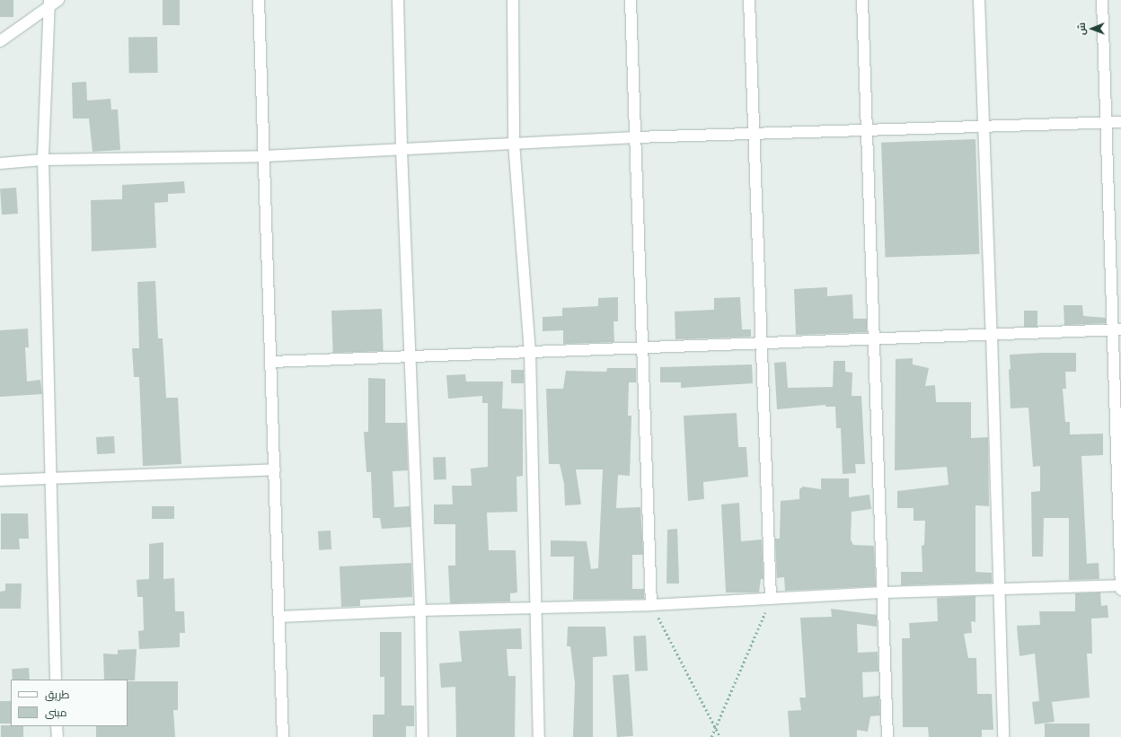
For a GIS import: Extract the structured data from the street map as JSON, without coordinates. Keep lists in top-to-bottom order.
{
  "legend": ["طريق", "مبنى"],
  "north": "left"
}
